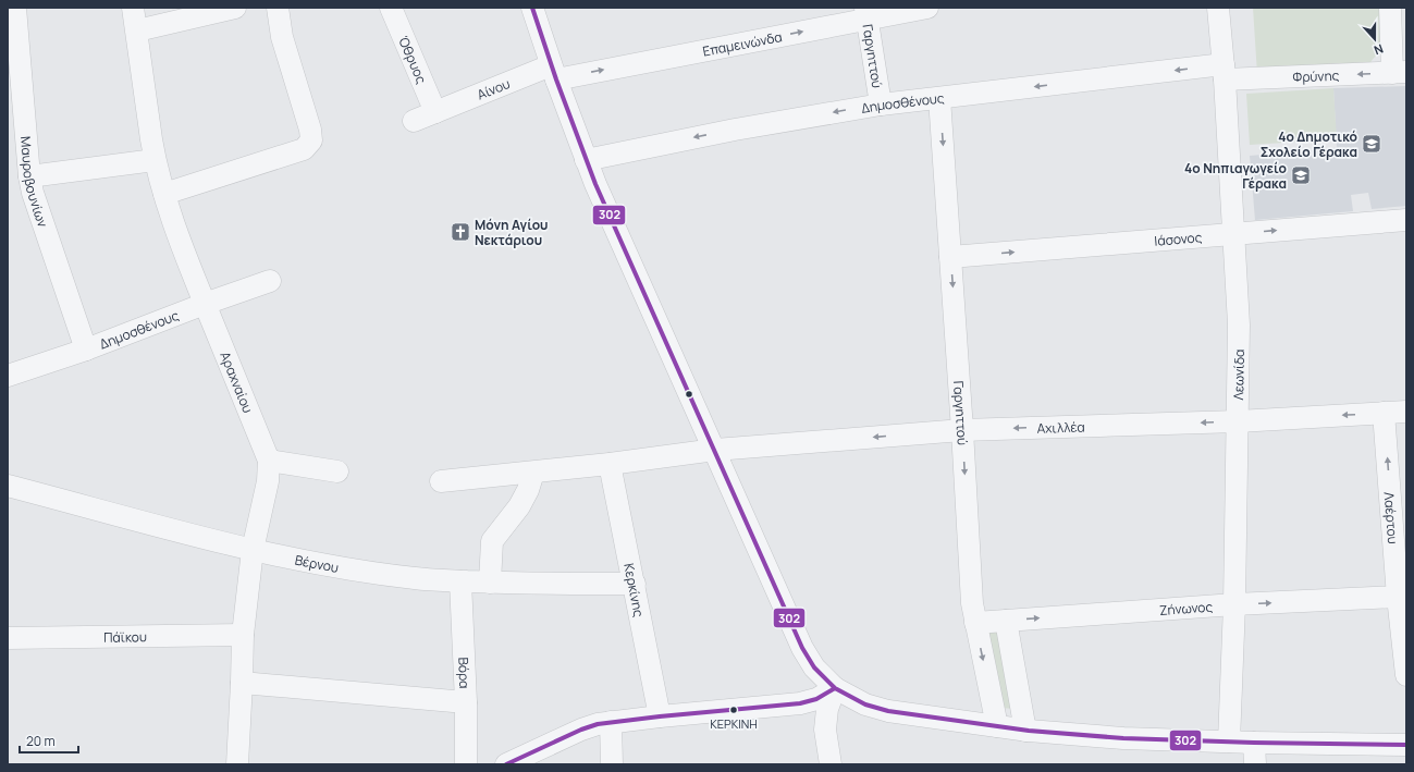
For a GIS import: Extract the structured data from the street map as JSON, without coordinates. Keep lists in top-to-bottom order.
{
  "streets": {
    "street": [
      "Επαμεινώνδα",
      "Γαργηττού",
      "Όθρυος",
      "Φρύνης",
      "Αίνου",
      "Δημοσθένους",
      "Μαυροβουνίων",
      "Ιάσονος",
      "Λεωνίδα",
      "Αραχναίου",
      "Αχιλλέα",
      "Λαέρτου",
      "Βέρνου",
      "Κερκίνης",
      "Ζήνωνος",
      "Πάϊκου",
      "Βόρα"
    ]
  },
  "crossings": [
    ["Επαμεινώνδα", "Γαργηττού"],
    ["Επαμεινώνδα", "Αίνου"],
    ["Γαργηττού", "Δημοσθένους"],
    ["Γαργηττού", "Ιάσονος"],
    ["Γαργηττού", "Αχιλλέα"],
    ["Γαργηττού", "Ζήνωνος"],
    ["Όθρυος", "Αίνου"],
    ["Φρύνης", "Δημοσθένους"],
    ["Φρύνης", "Λεωνίδα"],
    ["Δημοσθένους", "Μαυροβουνίων"],
    ["Δημοσθένους", "Λεωνίδα"],
    ["Δημοσθένους", "Αραχναίου"],
    ["Ιάσονος", "Λεωνίδα"],
    ["Λεωνίδα", "Αχιλλέα"],
    ["Λεωνίδα", "Ζήνωνος"],
    ["Αραχναίου", "Βέρνου"],
    ["Αραχναίου", "Πάϊκου"],
    ["Αχιλλέα", "Λαέρτου"],
    ["Αχιλλέα", "Κερκίνης"],
    ["Λαέρτου", "Ζήνωνος"],
    ["Βέρνου", "Κερκίνης"],
    ["Βέρνου", "Βόρα"]
  ],
  "one_way": [
    "Επαμεινώνδα",
    "Φρύνης",
    "Δημοσθένους",
    "Ιάσονος",
    "Αχιλλέα",
    "Λαέρτου"
  ],
  "places": {
    "school or university": ["4ο Δημοτικό Σχολείο Γέρακα", "4ο Νηπιαγωγείο Γέρακα"],
    "church": ["Μόνη Αγίου Νεκτάριου"],
    "other": ["ΚΕΡΚΙΝΗ"]
  },
  "lines": ["transit line 302"],
  "scale_bar": "20 m",
  "north": "bottom"
}
